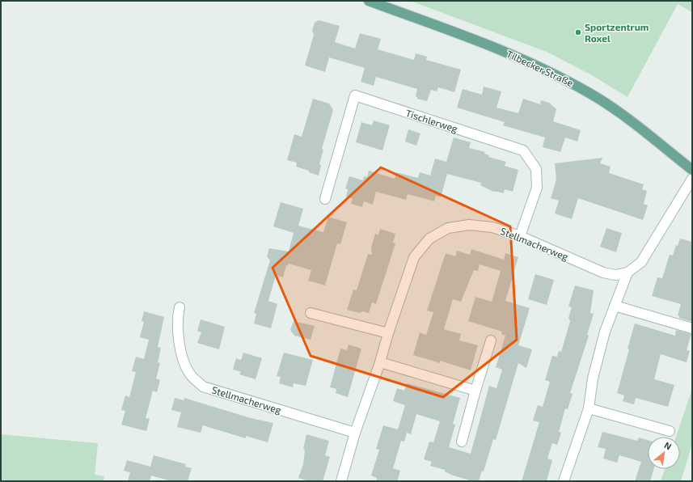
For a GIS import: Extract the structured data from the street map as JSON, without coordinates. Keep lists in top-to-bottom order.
{
  "streets": {
    "main road": ["Tilbecker Straße"],
    "street": ["Tischlerweg", "Stellmacherweg"]
  },
  "crossings": [
    ["Tischlerweg", "Stellmacherweg"]
  ],
  "places": ["Sportzentrum Roxel"],
  "north": "top right"
}
